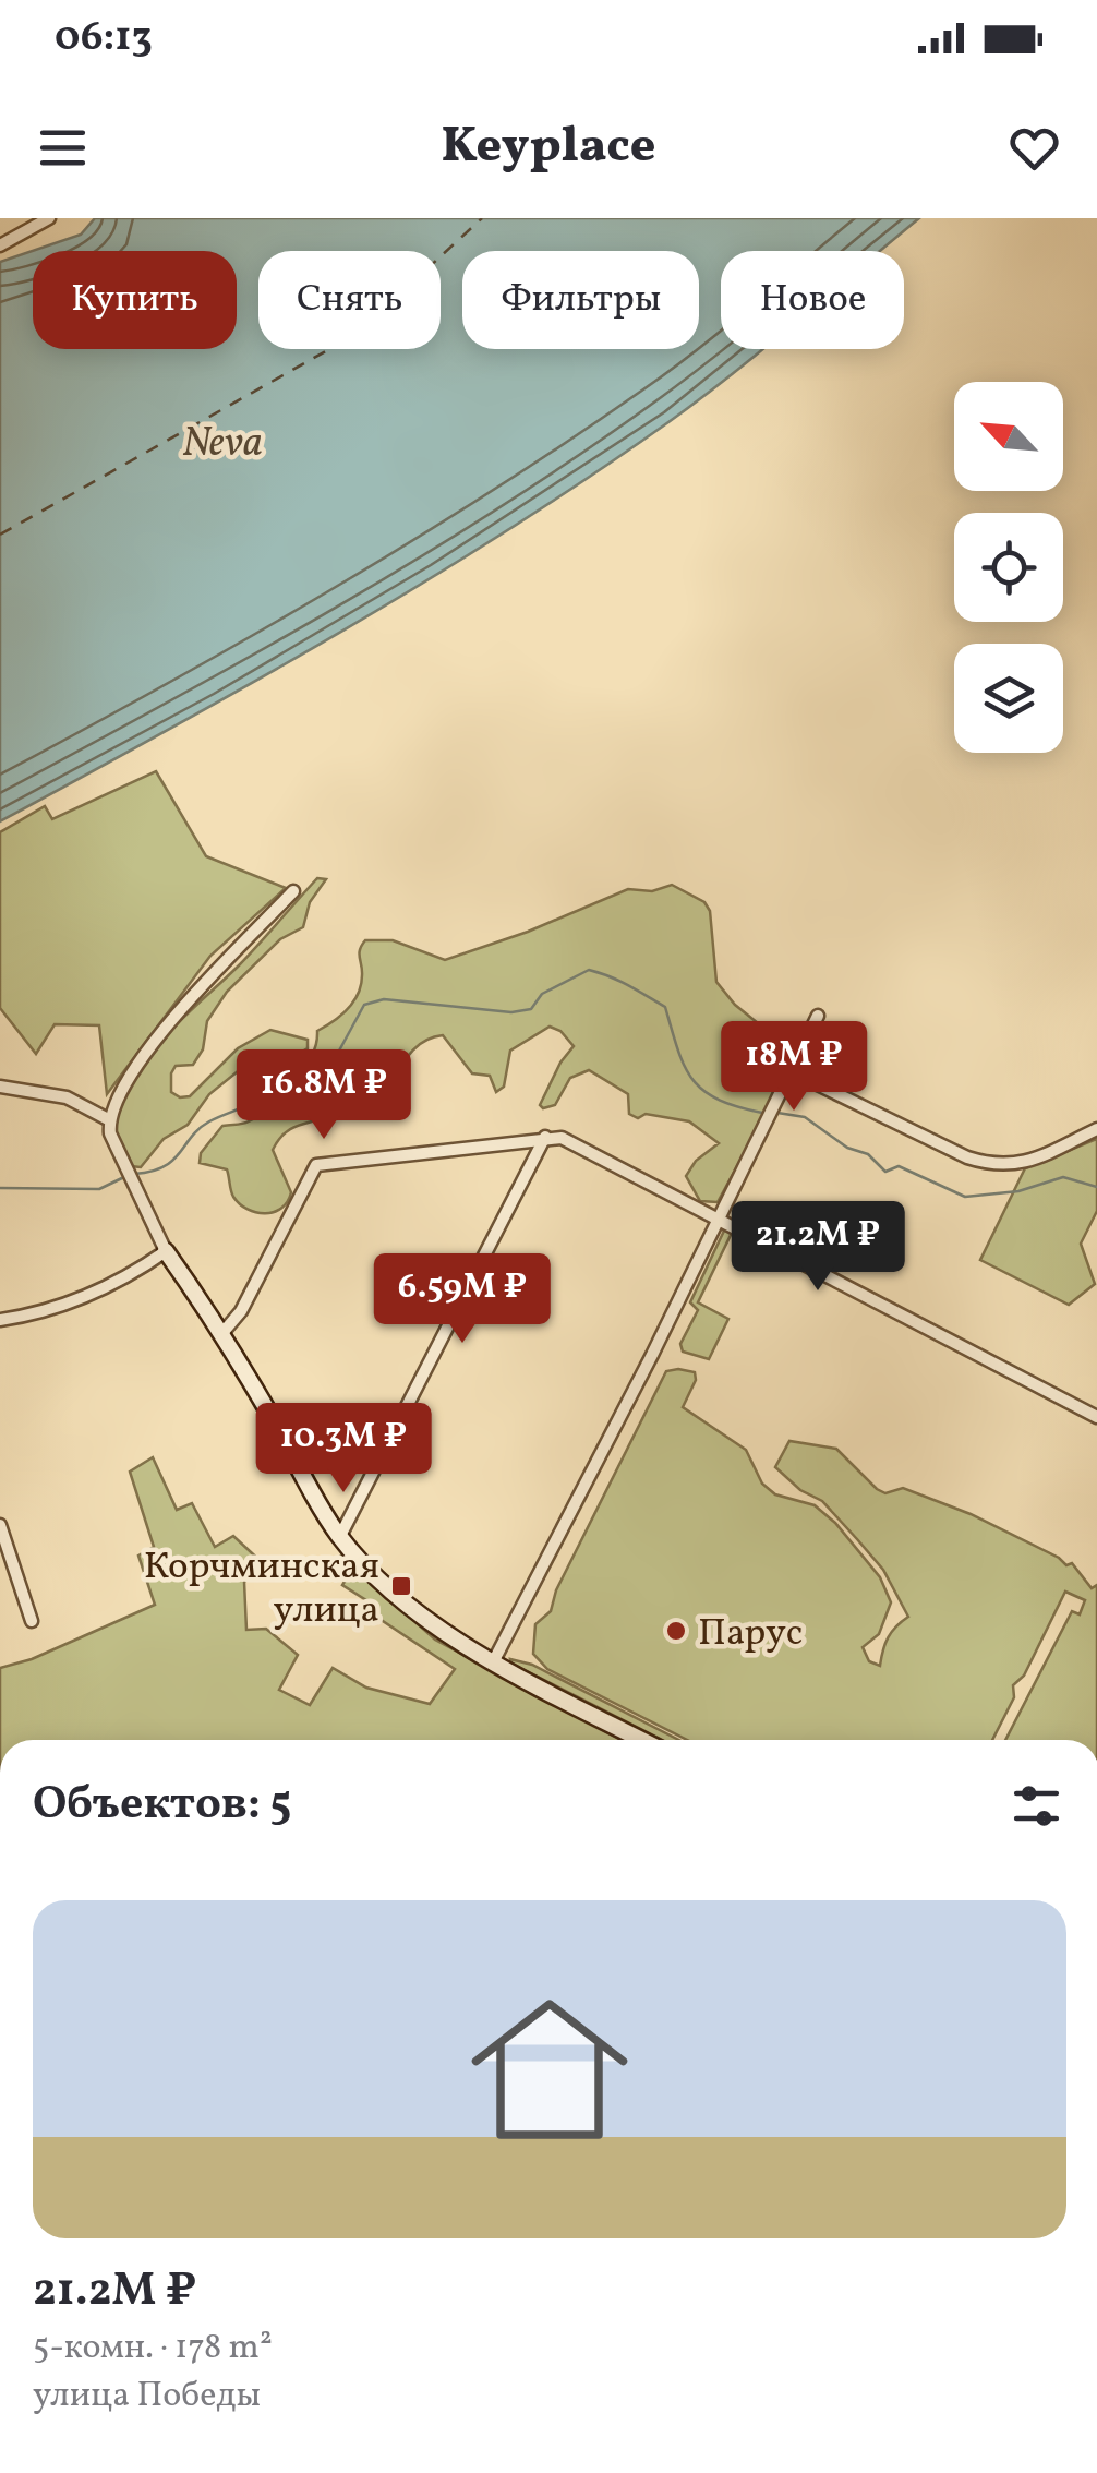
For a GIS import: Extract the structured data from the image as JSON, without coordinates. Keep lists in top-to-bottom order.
{
  "water": ["Neva"],
  "places": {
    "transit": ["Корчминская улица"],
    "other": ["Парус"]
  },
  "north": "top left",
  "page": {
    "status": "06:13",
    "header": "Keyplace",
    "chip": [
      "Купить",
      "Снять",
      "Фильтры",
      "Новое"
    ],
    "price": [
      "18M ₽",
      "16.8M ₽",
      "21.2M ₽",
      "6.59M ₽",
      "10.3M ₽"
    ],
    "heading": "Объектов: 5",
    "list": [
      {
        "name": "21.2M ₽",
        "note": "5-комн. · 178 m² · улица Победы"
      }
    ]
  }
}
